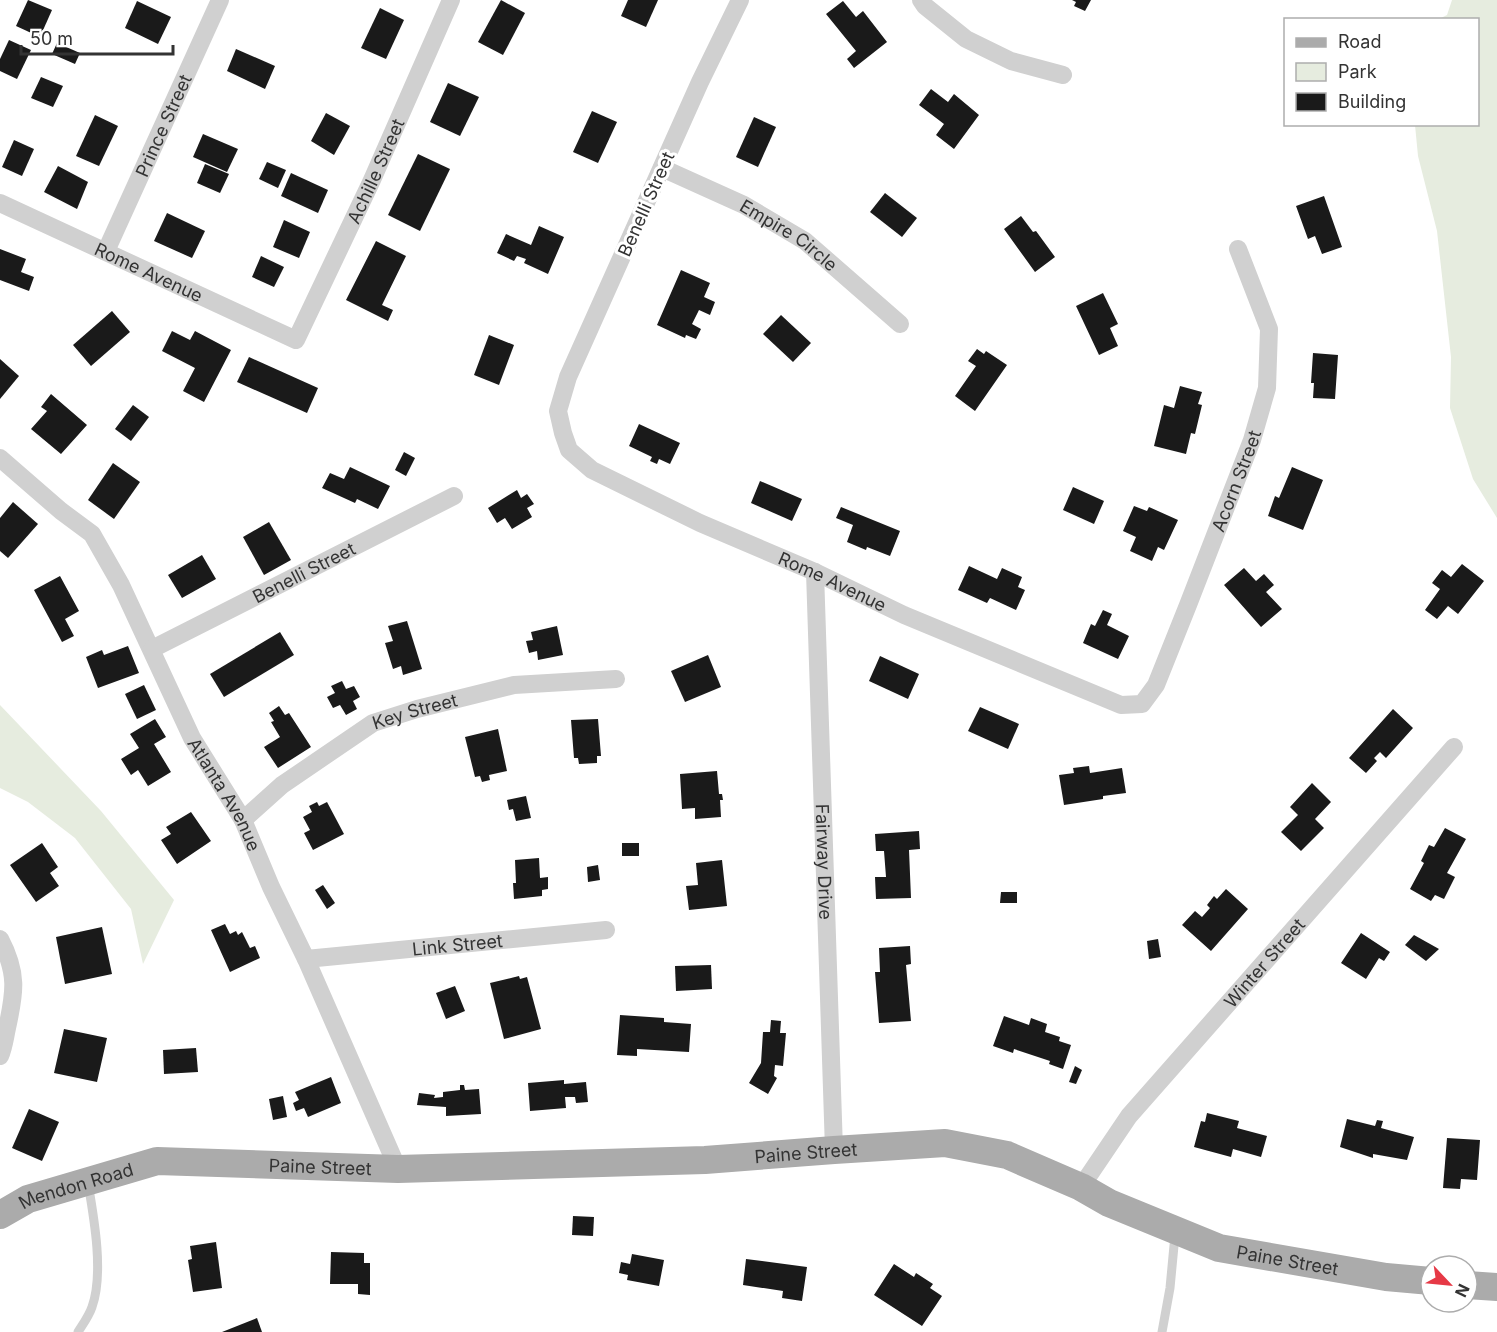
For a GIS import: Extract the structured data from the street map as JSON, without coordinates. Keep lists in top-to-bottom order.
{
  "streets": {
    "main road": ["Paine Street", "Mendon Road"],
    "street": [
      "Prince Street",
      "Achille Street",
      "Benelli Street",
      "Empire Circle",
      "Rome Avenue",
      "Acorn Street",
      "Key Street",
      "Atlanta Avenue",
      "Fairway Drive",
      "Link Street",
      "Winter Street"
    ]
  },
  "crossings": [
    ["Prince Street", "Rome Avenue"],
    ["Achille Street", "Rome Avenue"],
    ["Benelli Street", "Empire Circle"],
    ["Benelli Street", "Rome Avenue"],
    ["Benelli Street", "Atlanta Avenue"],
    ["Rome Avenue", "Acorn Street"],
    ["Rome Avenue", "Fairway Drive"],
    ["Key Street", "Atlanta Avenue"],
    ["Atlanta Avenue", "Link Street"],
    ["Atlanta Avenue", "Paine Street"],
    ["Fairway Drive", "Paine Street"],
    ["Winter Street", "Paine Street"],
    ["Paine Street", "Mendon Road"]
  ],
  "legend": ["Road", "Park", "Building"],
  "scale_bar": "50 m",
  "north": "bottom right"
}
